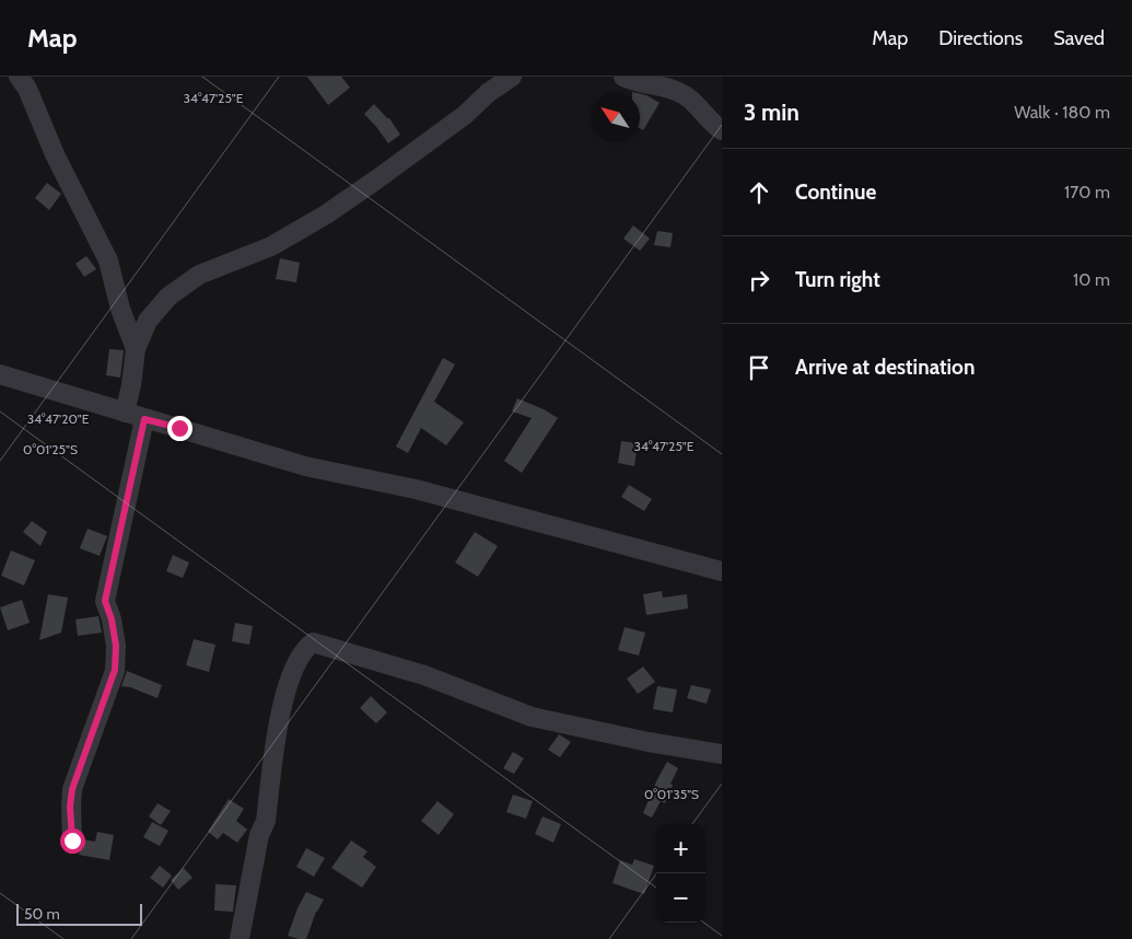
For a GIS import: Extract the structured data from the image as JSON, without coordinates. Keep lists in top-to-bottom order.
{
  "scale_bar": "50 m",
  "north": "top left",
  "page": {
    "header": "Map",
    "nav": ["Map", "Directions", "Saved"],
    "heading": ["3 min", "Walk · 180 m"],
    "list": [
      ["Continue", "170 m"],
      ["Turn right", "10 m"],
      "Arrive at destination"
    ],
    "map_buttons": ["+", "−"],
    "scale": "50 m"
  },
  "coordinates": [
    "34°47'25\"E",
    "34°47'20\"E",
    "0°01'25\"S",
    "0°01'35\"S"
  ]
}
